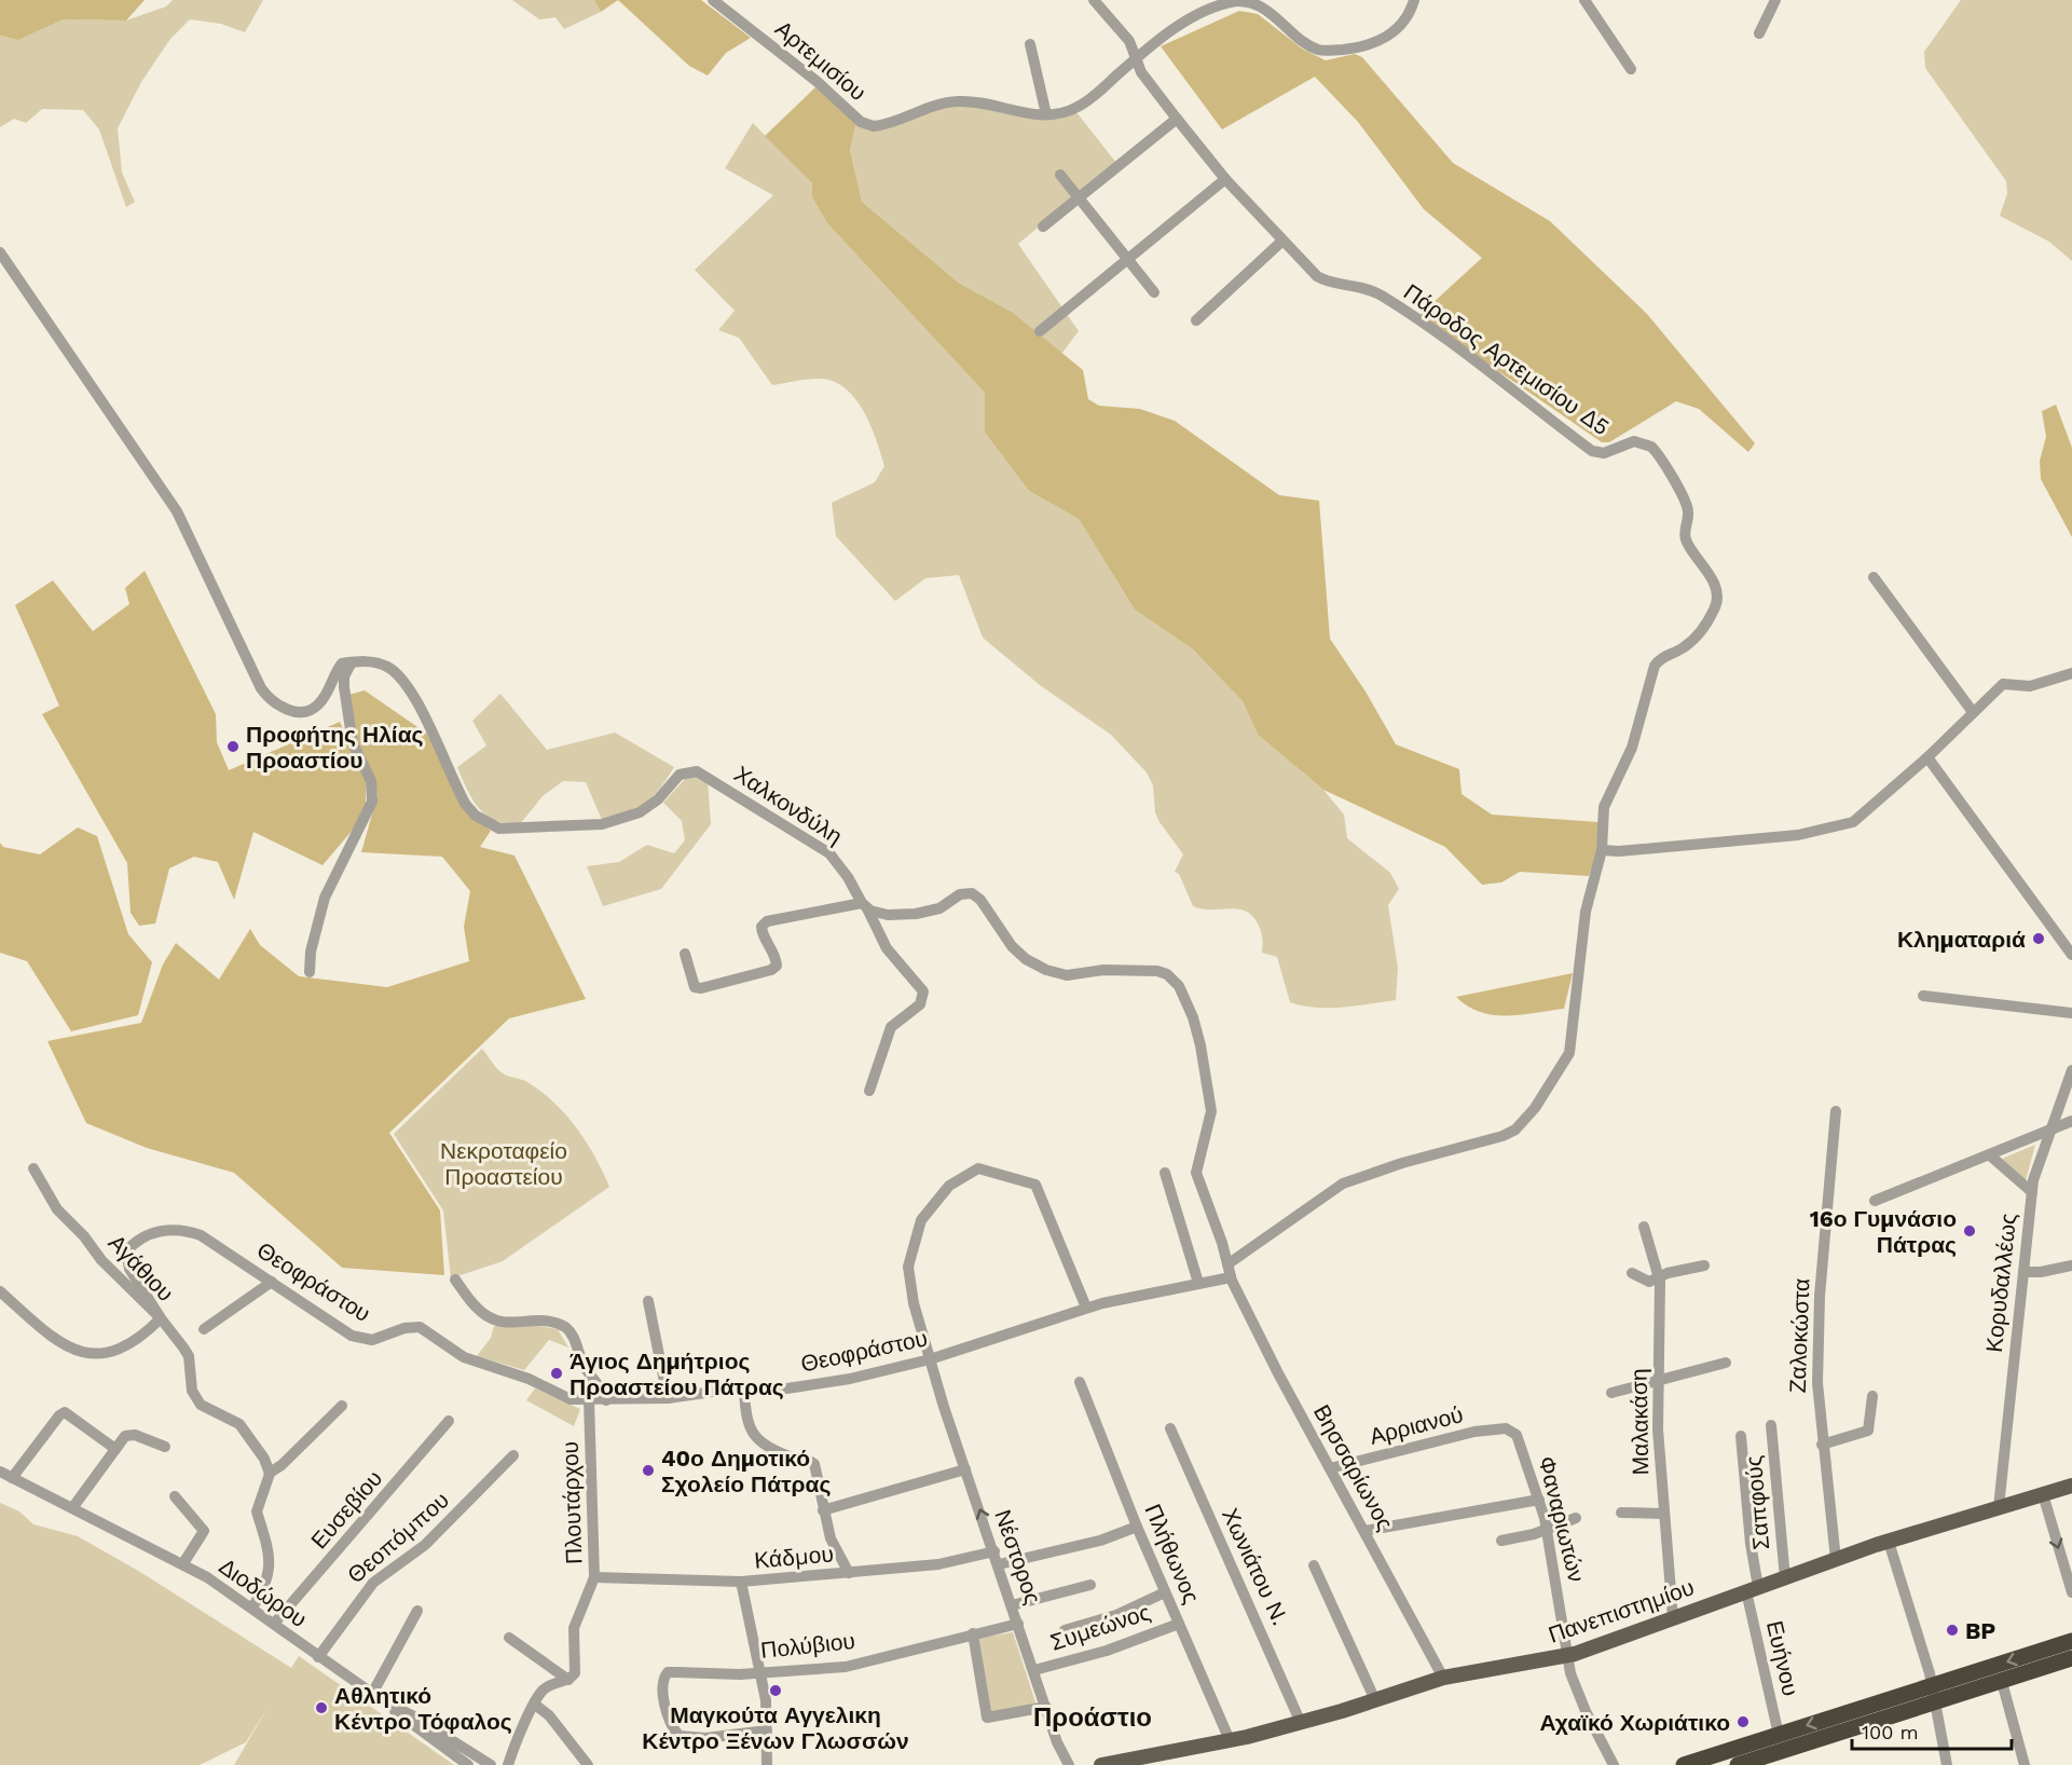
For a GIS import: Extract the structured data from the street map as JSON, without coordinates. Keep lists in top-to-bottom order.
{
  "streets": {
    "main road": ["Πανεπιστημίου"],
    "street": [
      "Αρτεμισίου",
      "Πάροδος Αρτεμισίου Δ5",
      "Χαλκονδύλη",
      "Αγάθιου",
      "Θεοφράστου",
      "Κορυδαλλέως",
      "Ζαλοκώστα",
      "Μαλακάση",
      "Αρριανού",
      "Βησσαρίωνος",
      "Πλουτάρχου",
      "Σαπφούς",
      "Ευσεβίου",
      "Φαναριωτών",
      "Θεοπόμπου",
      "Πλήθωνος",
      "Κάδμου",
      "Νέστορος",
      "Χωνιάτου Ν.",
      "Διοδώρου",
      "Συμεώνος",
      "Πολύβιου",
      "Ευήνου"
    ]
  },
  "crossings": [
    ["Αρτεμισίου", "Πάροδος Αρτεμισίου Δ5"],
    ["Αγάθιου", "Θεοφράστου"],
    ["Θεοφράστου", "Βησσαρίωνος"],
    ["Θεοφράστου", "Πλουτάρχου"],
    ["Θεοφράστου", "Νέστορος"],
    ["Κορυδαλλέως", "Πανεπιστημίου"],
    ["Ζαλοκώστα", "Πανεπιστημίου"],
    ["Μαλακάση", "Πανεπιστημίου"],
    ["Αρριανού", "Βησσαρίωνος"],
    ["Αρριανού", "Φαναριωτών"],
    ["Βησσαρίωνος", "Πανεπιστημίου"],
    ["Πλουτάρχου", "Κάδμου"],
    ["Σαπφούς", "Πανεπιστημίου"],
    ["Ευσεβίου", "Διοδώρου"],
    ["Φαναριωτών", "Πανεπιστημίου"],
    ["Θεοπόμπου", "Διοδώρου"],
    ["Πλήθωνος", "Πανεπιστημίου"],
    ["Πλήθωνος", "Συμεώνος"],
    ["Κάδμου", "Νέστορος"],
    ["Νέστορος", "Συμεώνος"],
    ["Νέστορος", "Πολύβιου"],
    ["Χωνιάτου Ν.", "Πανεπιστημίου"],
    ["Πανεπιστημίου", "Ευήνου"]
  ],
  "districts": ["Προάστιο"],
  "parks": ["Νεκροταφείο Προαστείου"],
  "places": [
    "Προφήτης Ηλίας Προαστίου",
    "Κληματαριά",
    "16ο Γυμνάσιο Πάτρας",
    "Άγιος Δημήτριος Προαστείου Πάτρας",
    "40ο Δημοτικό Σχολείο Πάτρας",
    "BP",
    "Μαγκούτα Αγγελικη Κέντρο Ξένων Γλωσσών",
    "Αθλητικό Κέντρο Τόφαλος",
    "Αχαϊκό Χωριάτικο"
  ],
  "scale_bar": "100 m"
}
